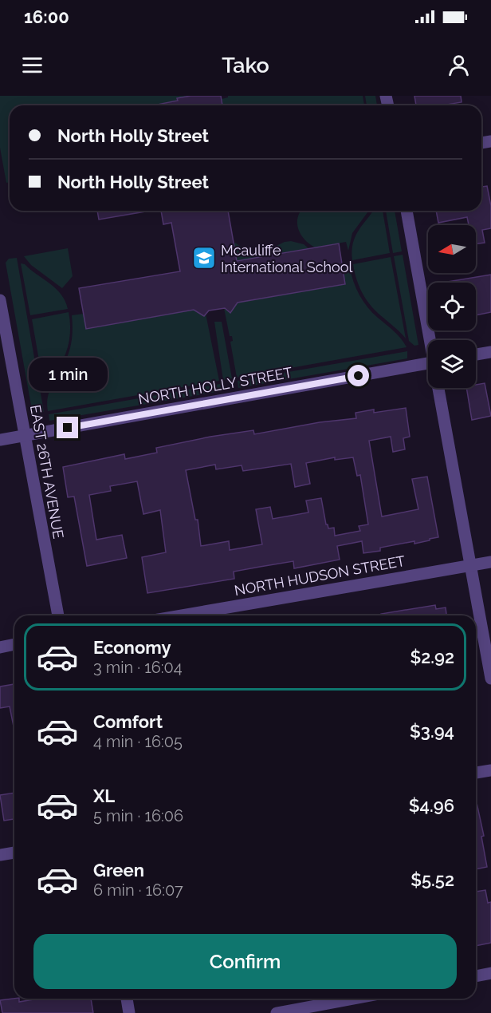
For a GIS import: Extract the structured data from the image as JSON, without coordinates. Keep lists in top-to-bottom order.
{
  "streets": {
    "street": ["NORTH HOLLY STREET", "EAST 26TH AVENUE", "NORTH HUDSON STREET"]
  },
  "crossings": [
    ["NORTH HOLLY STREET", "EAST 26TH AVENUE"]
  ],
  "places": {
    "school or university": ["Mcauliffe International School"]
  },
  "north": "left",
  "page": {
    "status": "16:00",
    "header": "Tako",
    "banner": ["North Holly Street", "North Holly Street"],
    "bubble": "1 min",
    "list": [
      {
        "name": "Economy",
        "note": "3 min · 16:04",
        "value": "$2.92"
      },
      {
        "name": "Comfort",
        "note": "4 min · 16:05",
        "value": "$3.94"
      },
      {
        "name": "XL",
        "note": "5 min · 16:06",
        "value": "$4.96"
      },
      {
        "name": "Green",
        "note": "6 min · 16:07",
        "value": "$5.52"
      }
    ],
    "buttons": "Confirm"
  }
}
